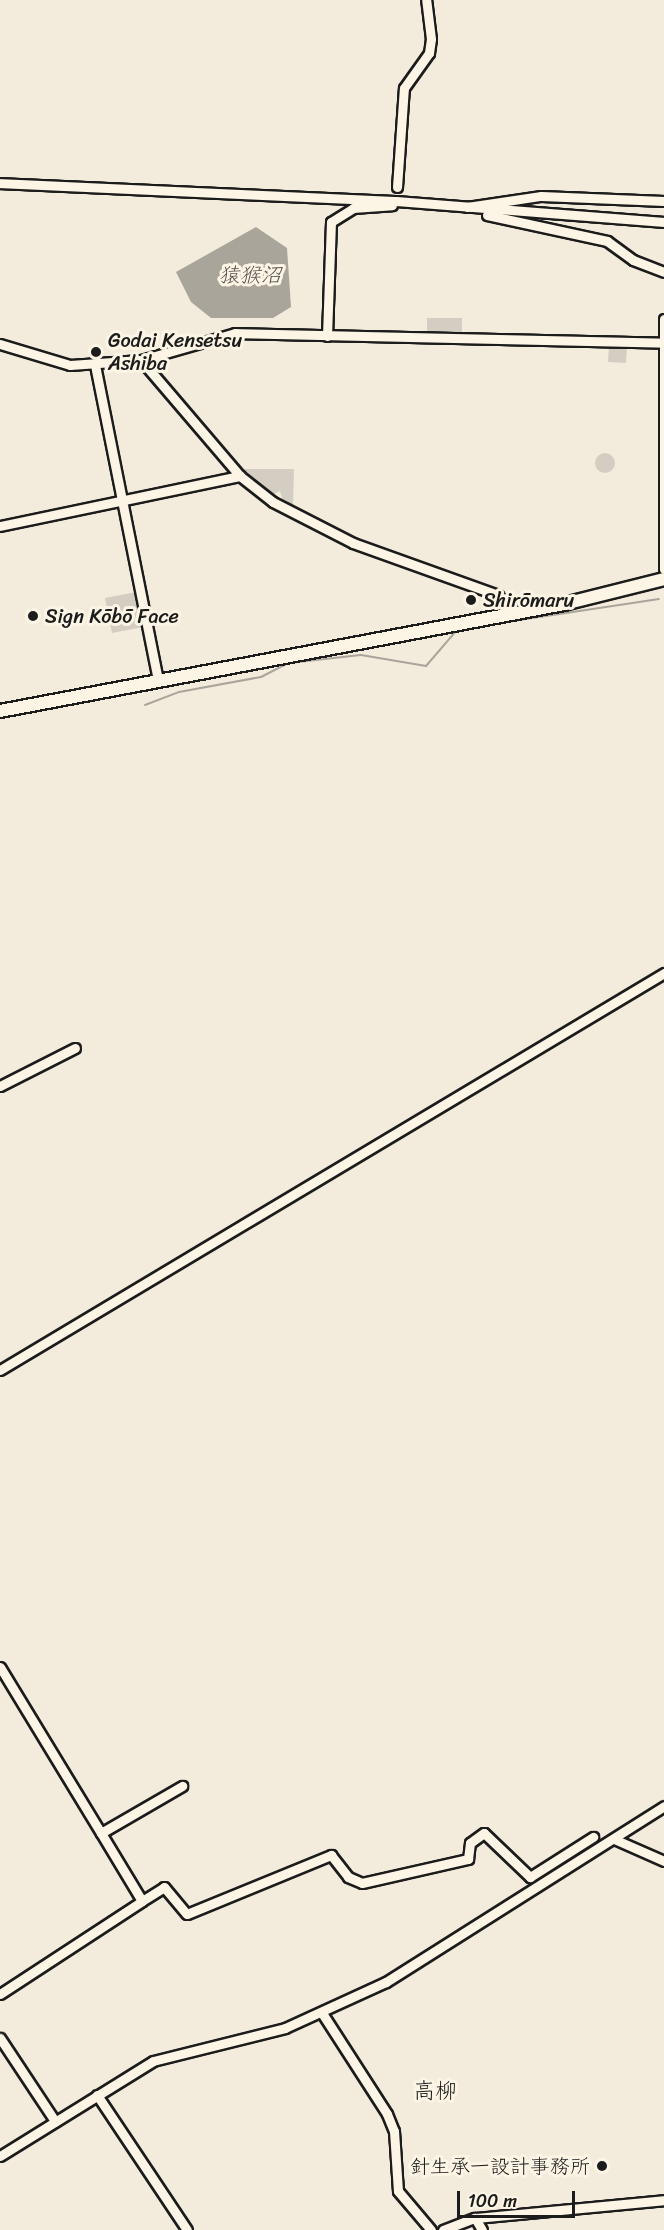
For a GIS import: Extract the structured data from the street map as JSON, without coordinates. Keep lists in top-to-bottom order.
{
  "districts": ["高柳"],
  "water": ["猿猴沼"],
  "places": [
    "Godai Kensetsu Ashiba",
    "Shirōmaru",
    "Sign Kōbō Face",
    "針生承一設計事務所"
  ],
  "scale_bar": "100 m"
}
